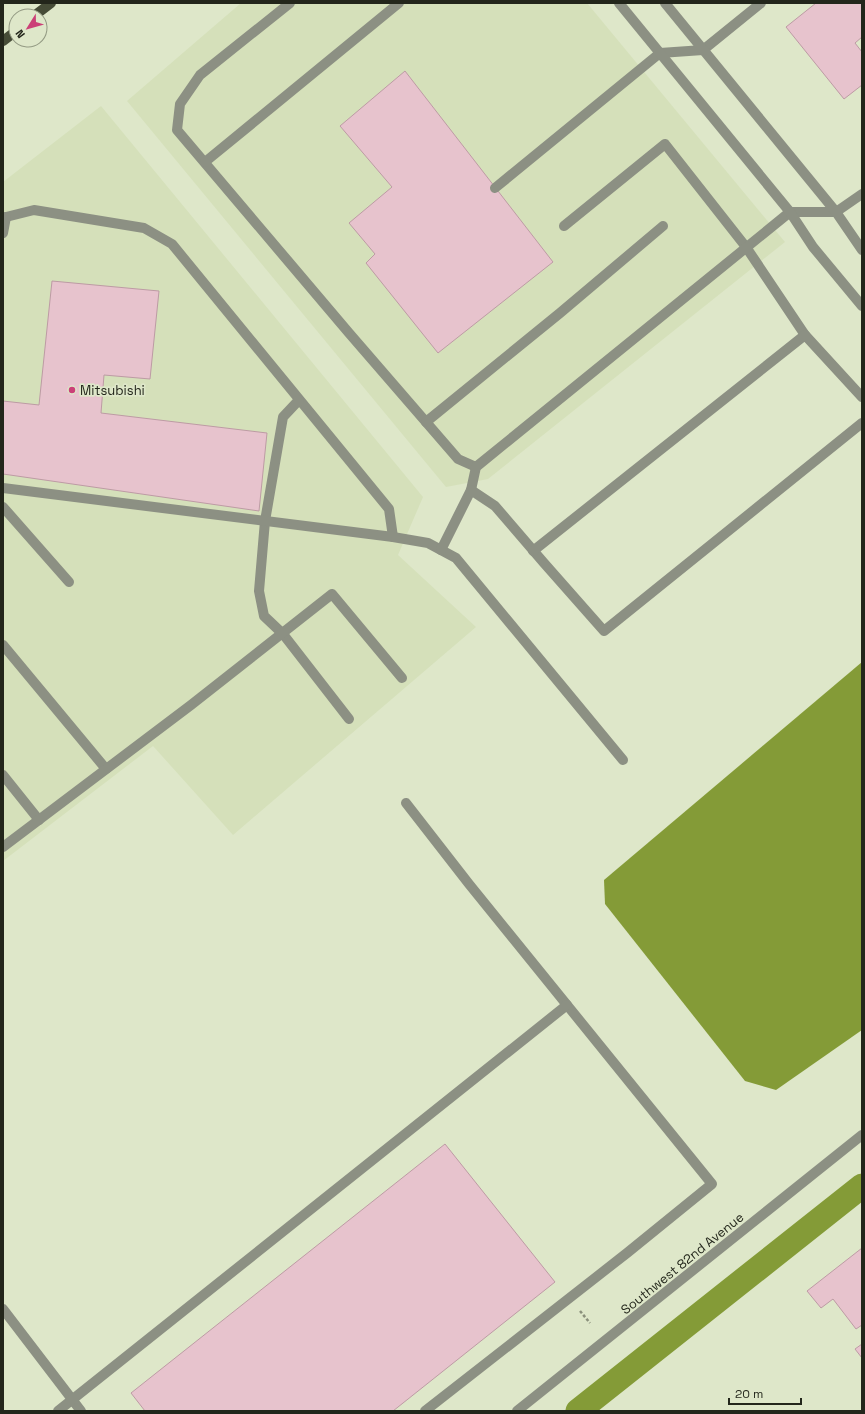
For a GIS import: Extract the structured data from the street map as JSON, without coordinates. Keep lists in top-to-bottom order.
{
  "streets": {
    "street": ["Southwest 82nd Avenue"]
  },
  "places": ["Mitsubishi"],
  "scale_bar": "20 m",
  "north": "bottom left"
}
